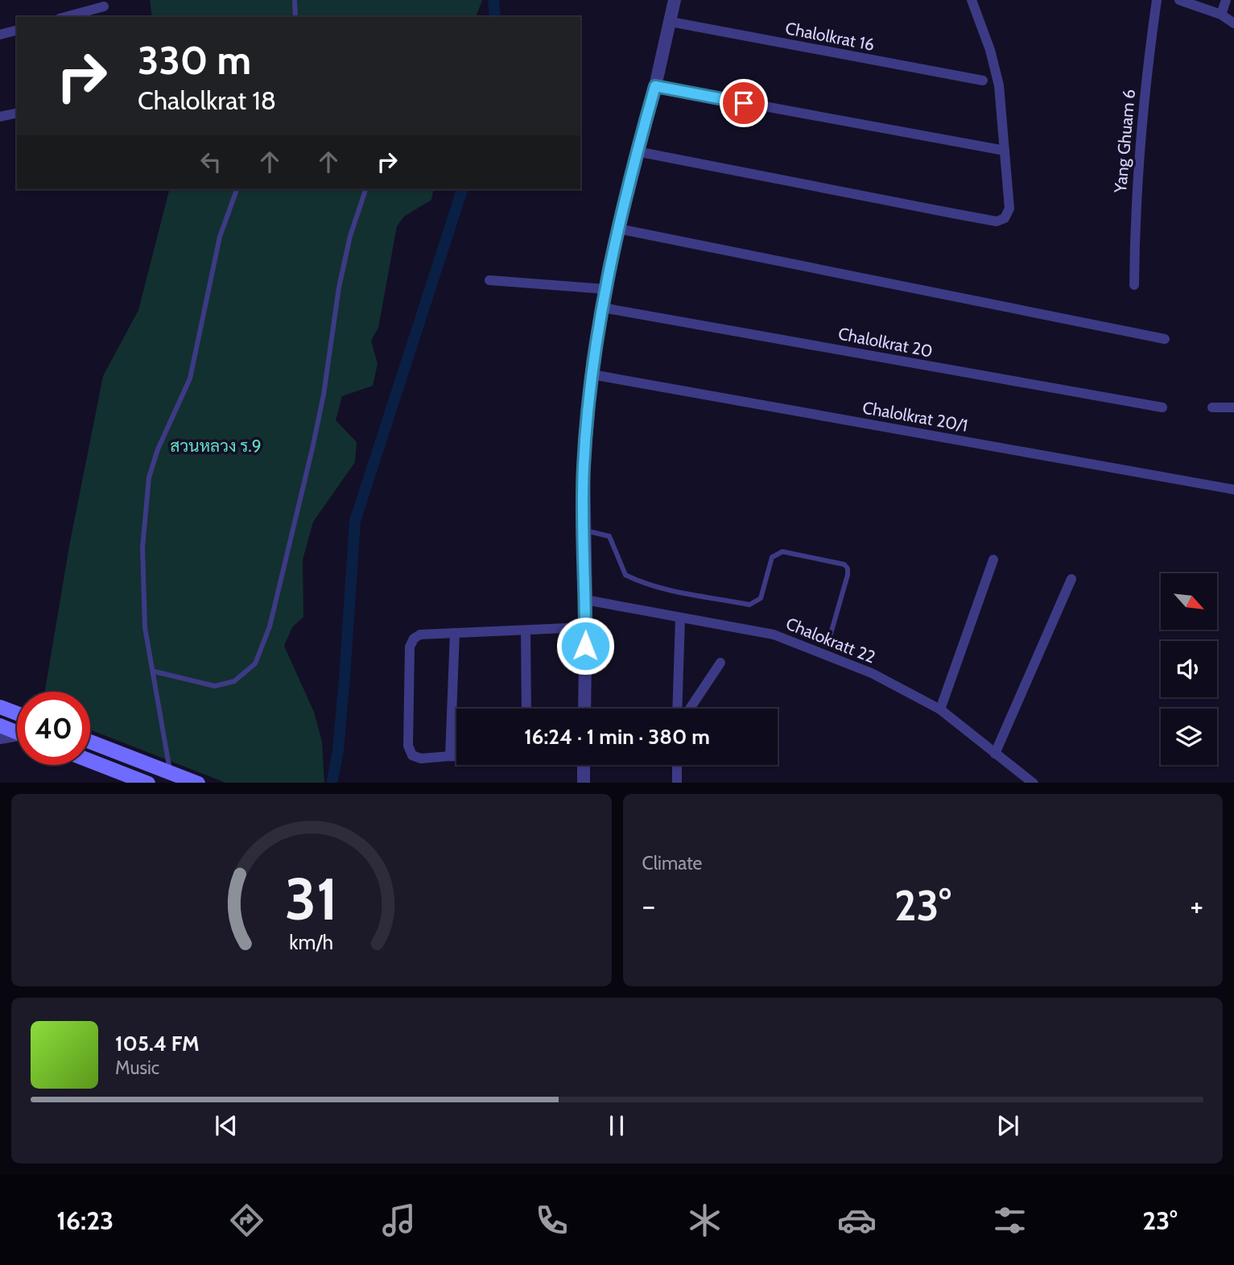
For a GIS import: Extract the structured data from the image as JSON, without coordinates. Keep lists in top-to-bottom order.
{
  "streets": {
    "street": [
      "Chalolkrat 16",
      "Yang Ghuam 6",
      "Chalolkrat 20",
      "Chalolkrat 20/1",
      "Chalokratt 22"
    ]
  },
  "parks": ["สวนหลวง ร.9"],
  "north": "bottom right",
  "page": {
    "turn": ["330 m", "Chalolkrat 18"],
    "limit": "40",
    "trip": "16:24 · 1 min · 380 m",
    "tile": "Climate",
    "heat": ["−", "23°", "+"],
    "song": ["105.4 FM", "Music"],
    "tabs": ["16:23", "23°"],
    "gauge": ["31", "km/h"]
  }
}
